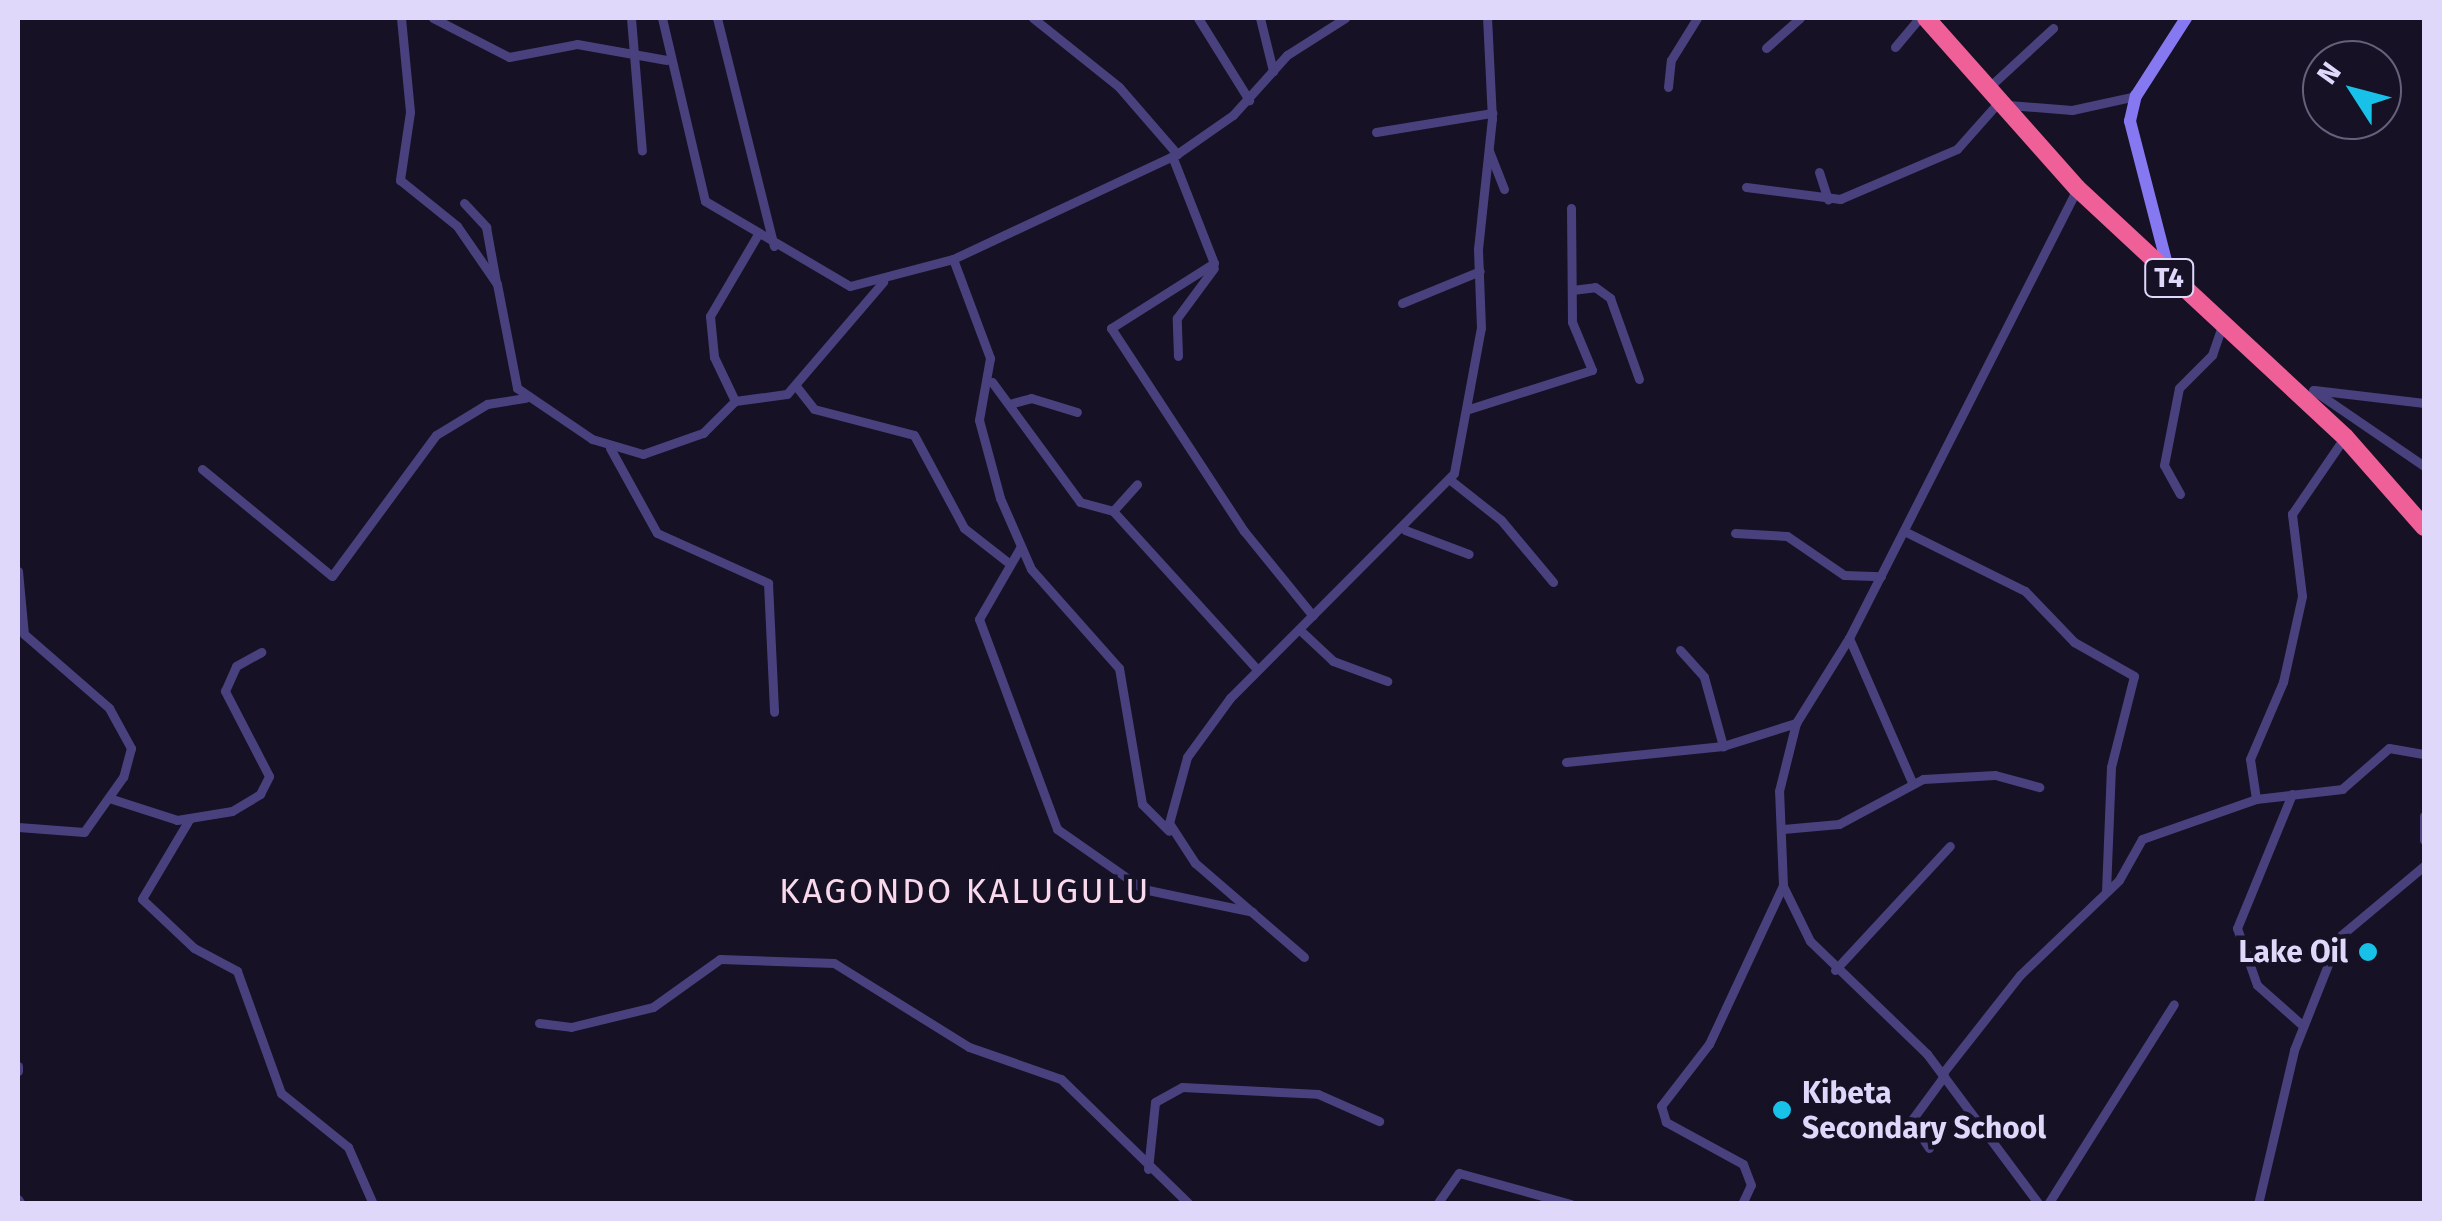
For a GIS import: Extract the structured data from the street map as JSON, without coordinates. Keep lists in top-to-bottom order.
{
  "streets": {
    "highway": ["T4"]
  },
  "districts": ["KAGONDO KALUGULU"],
  "places": ["Lake Oil", "Kibeta Secondary School"],
  "north": "top left"
}
